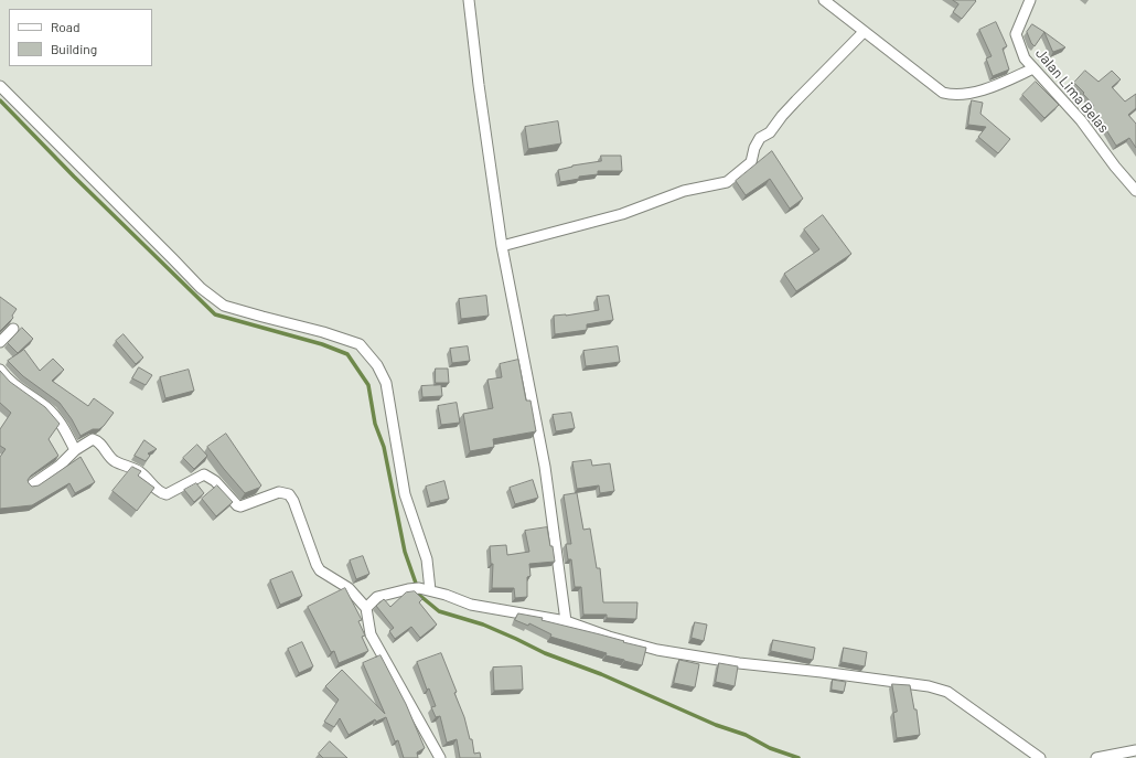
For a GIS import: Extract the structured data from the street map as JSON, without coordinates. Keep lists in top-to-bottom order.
{
  "streets": {
    "street": ["Jalan Lima Belas"]
  },
  "legend": ["Road", "Building"]
}
